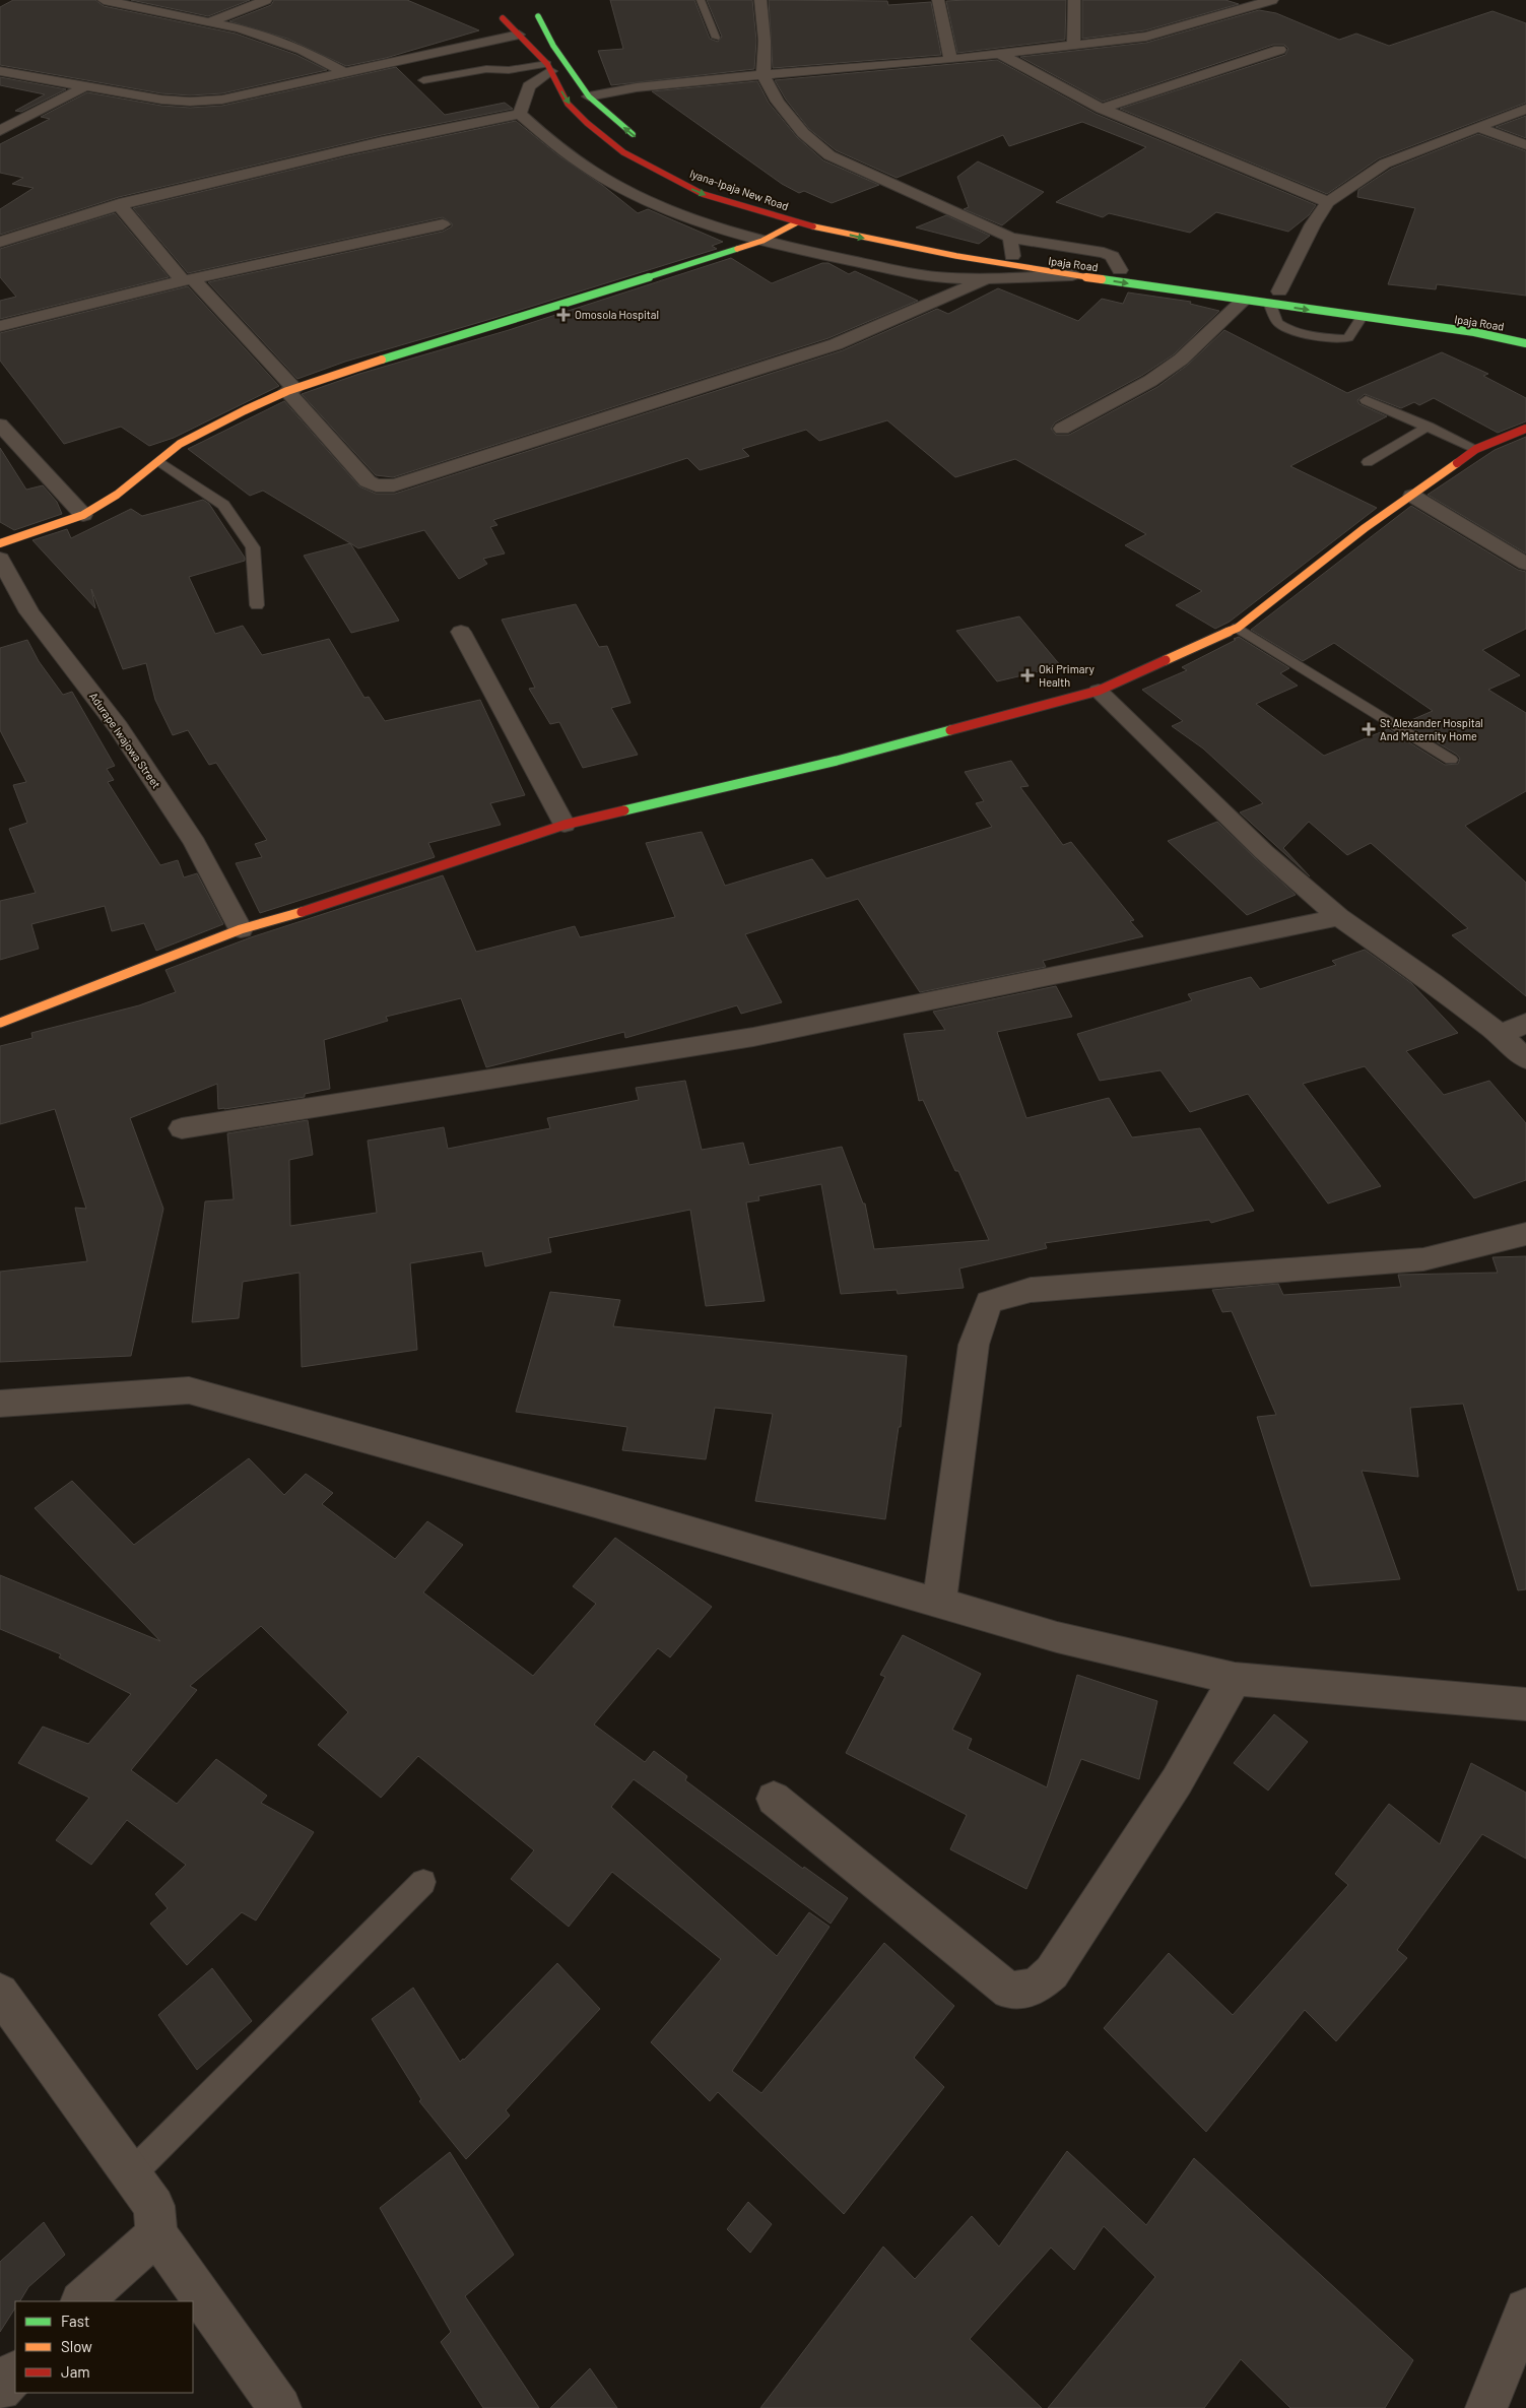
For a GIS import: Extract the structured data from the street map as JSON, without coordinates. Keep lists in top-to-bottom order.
{
  "streets": {
    "main road": ["Iyana-Ipaja New Road", "Ipaja Road"],
    "street": ["Adurape Iwajowa Street"]
  },
  "crossings": [
    ["Iyana-Ipaja New Road", "Ipaja Road"]
  ],
  "places": {
    "health": ["Omosola Hospital", "Oki Primary Health", "St Alexander Hospital And Maternity Home"]
  },
  "legend": ["Fast", "Slow", "Jam"]
}
